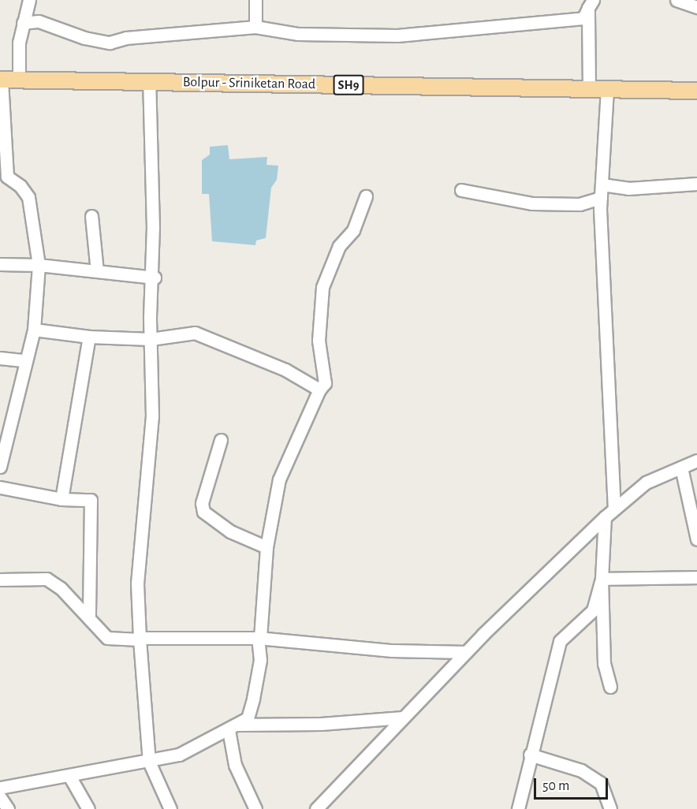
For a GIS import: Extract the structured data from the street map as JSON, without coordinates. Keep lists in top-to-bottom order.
{
  "streets": {
    "main road": ["Bolpur - Sriniketan Road", "SH9"]
  },
  "scale_bar": "50 m"
}
